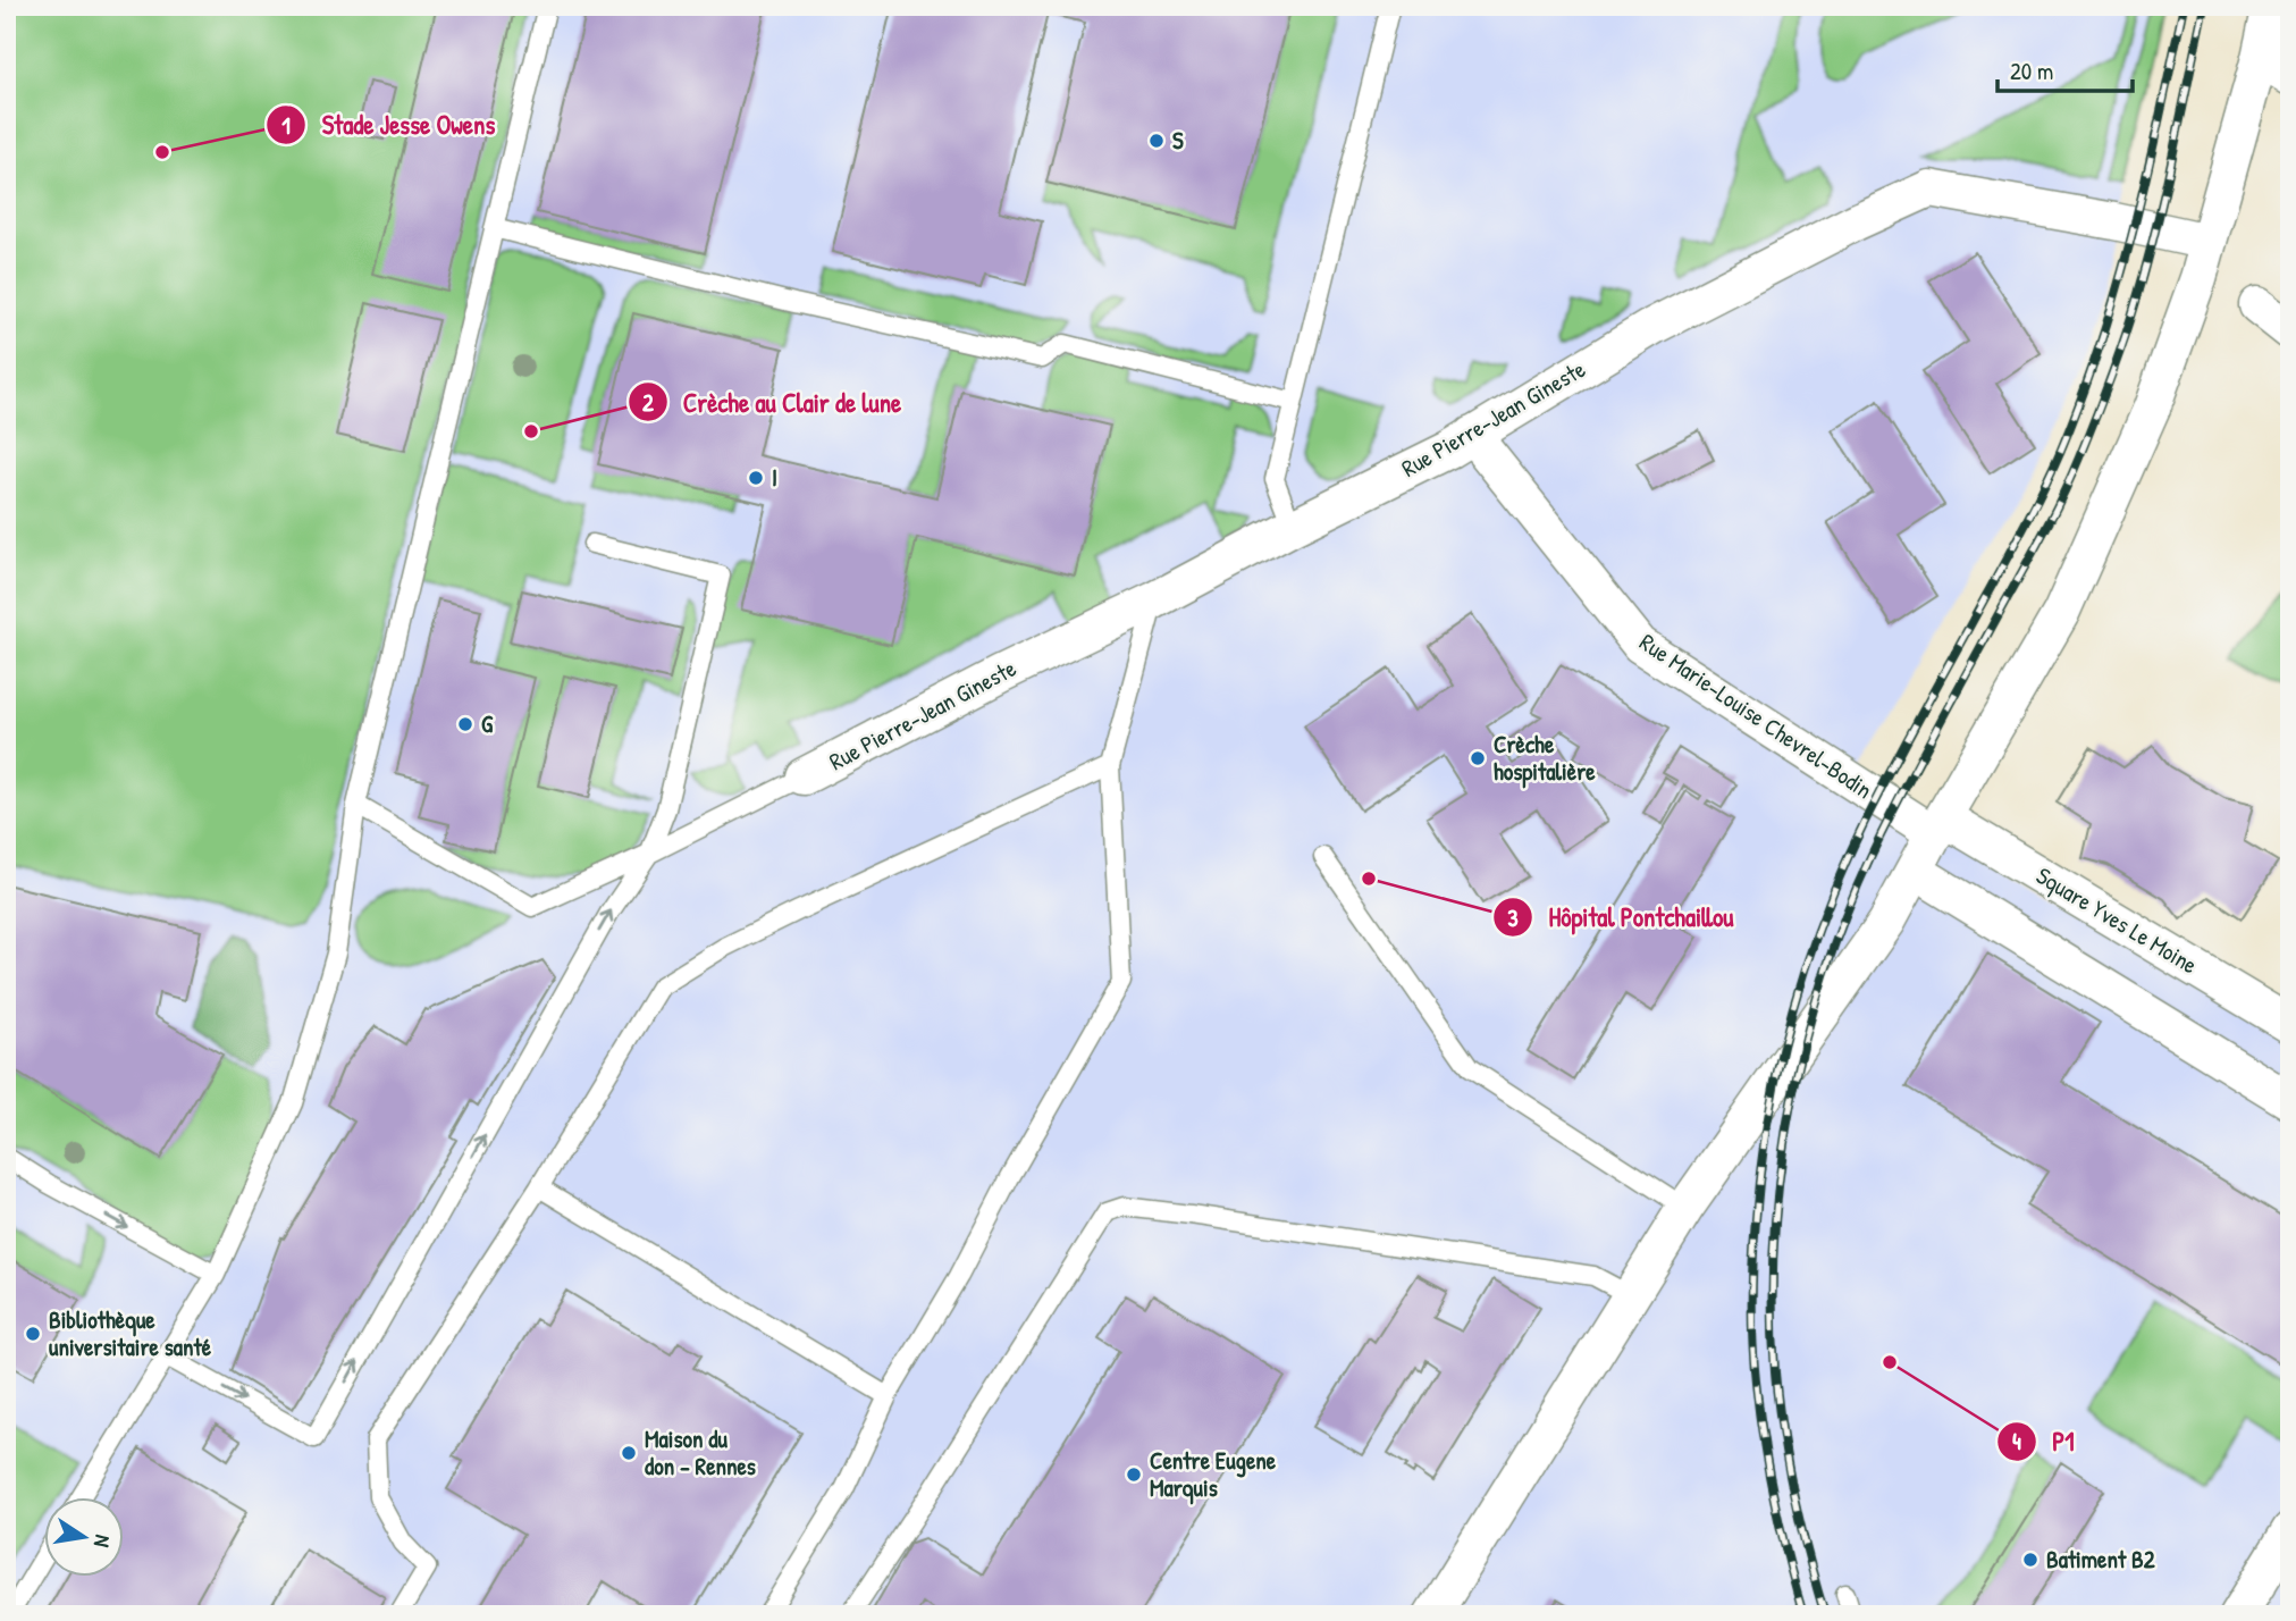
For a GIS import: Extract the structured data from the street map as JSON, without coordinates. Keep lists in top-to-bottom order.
{
  "streets": {
    "street": ["Rue Pierre-Jean Gineste", "Rue Marie-Louise Chevrel-Bodin", "Square Yves Le Moine"]
  },
  "crossings": [
    ["Rue Pierre-Jean Gineste", "Rue Marie-Louise Chevrel-Bodin"],
    ["Rue Marie-Louise Chevrel-Bodin", "Square Yves Le Moine"]
  ],
  "places": [
    "S",
    "Stade Jesse Owens",
    "Crèche au Clair de lune",
    "I",
    "G",
    "Crèche hospitalière",
    "Hôpital Pontchaillou",
    "Bibliothèque universitaire santé",
    "P1",
    "Maison du don – Rennes",
    "Centre Eugene Marquis",
    "Batiment B2"
  ],
  "scale_bar": "20 m",
  "north": "right"
}
